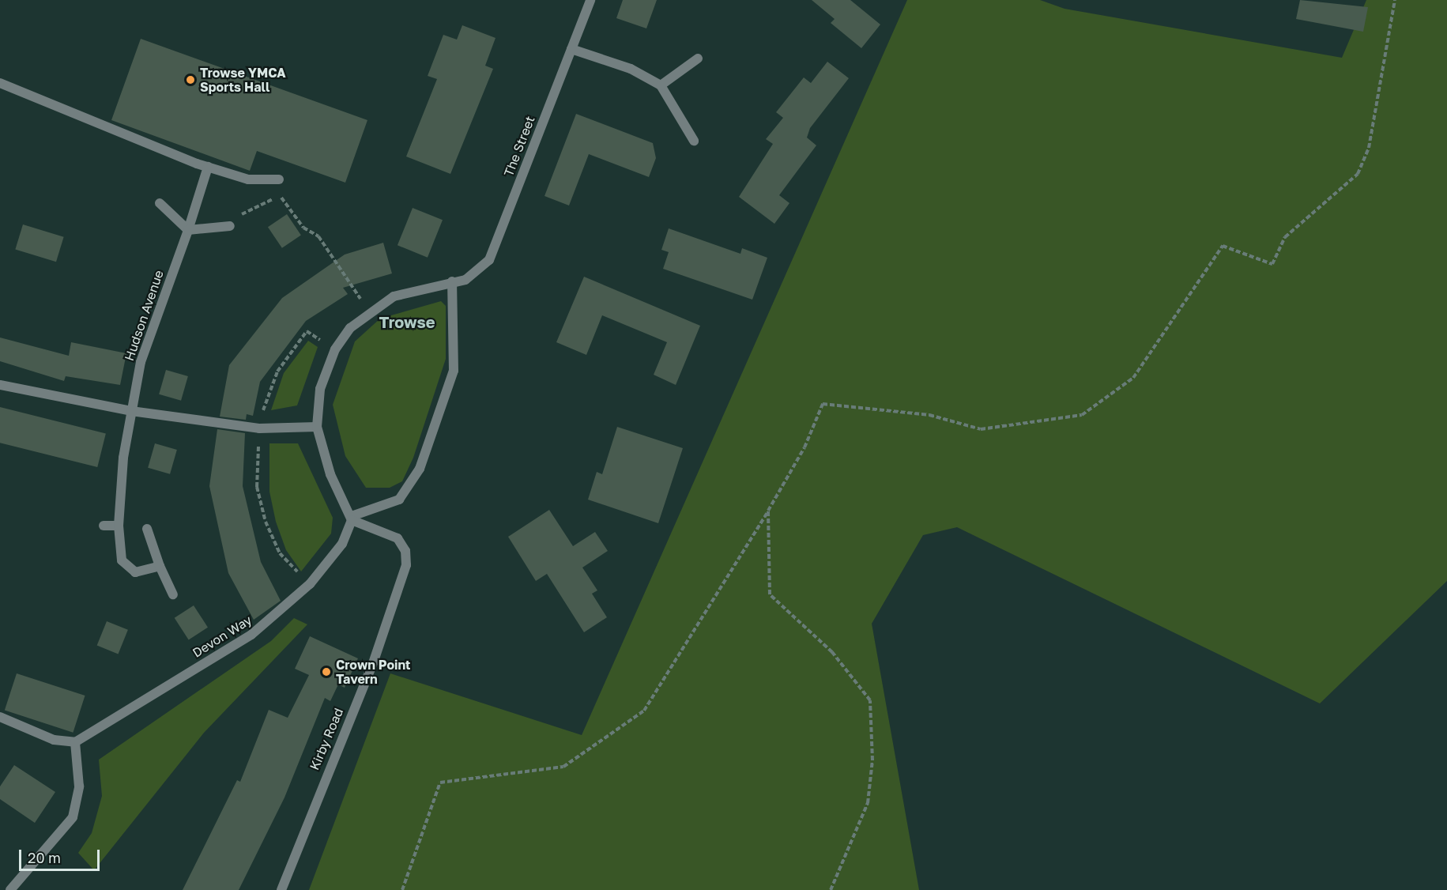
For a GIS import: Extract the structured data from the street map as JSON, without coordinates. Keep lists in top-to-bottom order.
{
  "streets": {
    "street": [
      "The Street",
      "Hudson Avenue",
      "Devon Way",
      "Kirby Road"
    ]
  },
  "crossings": [
    ["Devon Way", "Kirby Road"]
  ],
  "districts": ["Trowse"],
  "places": ["Trowse YMCA Sports Hall", "Crown Point Tavern"],
  "scale_bar": "20 m"
}
